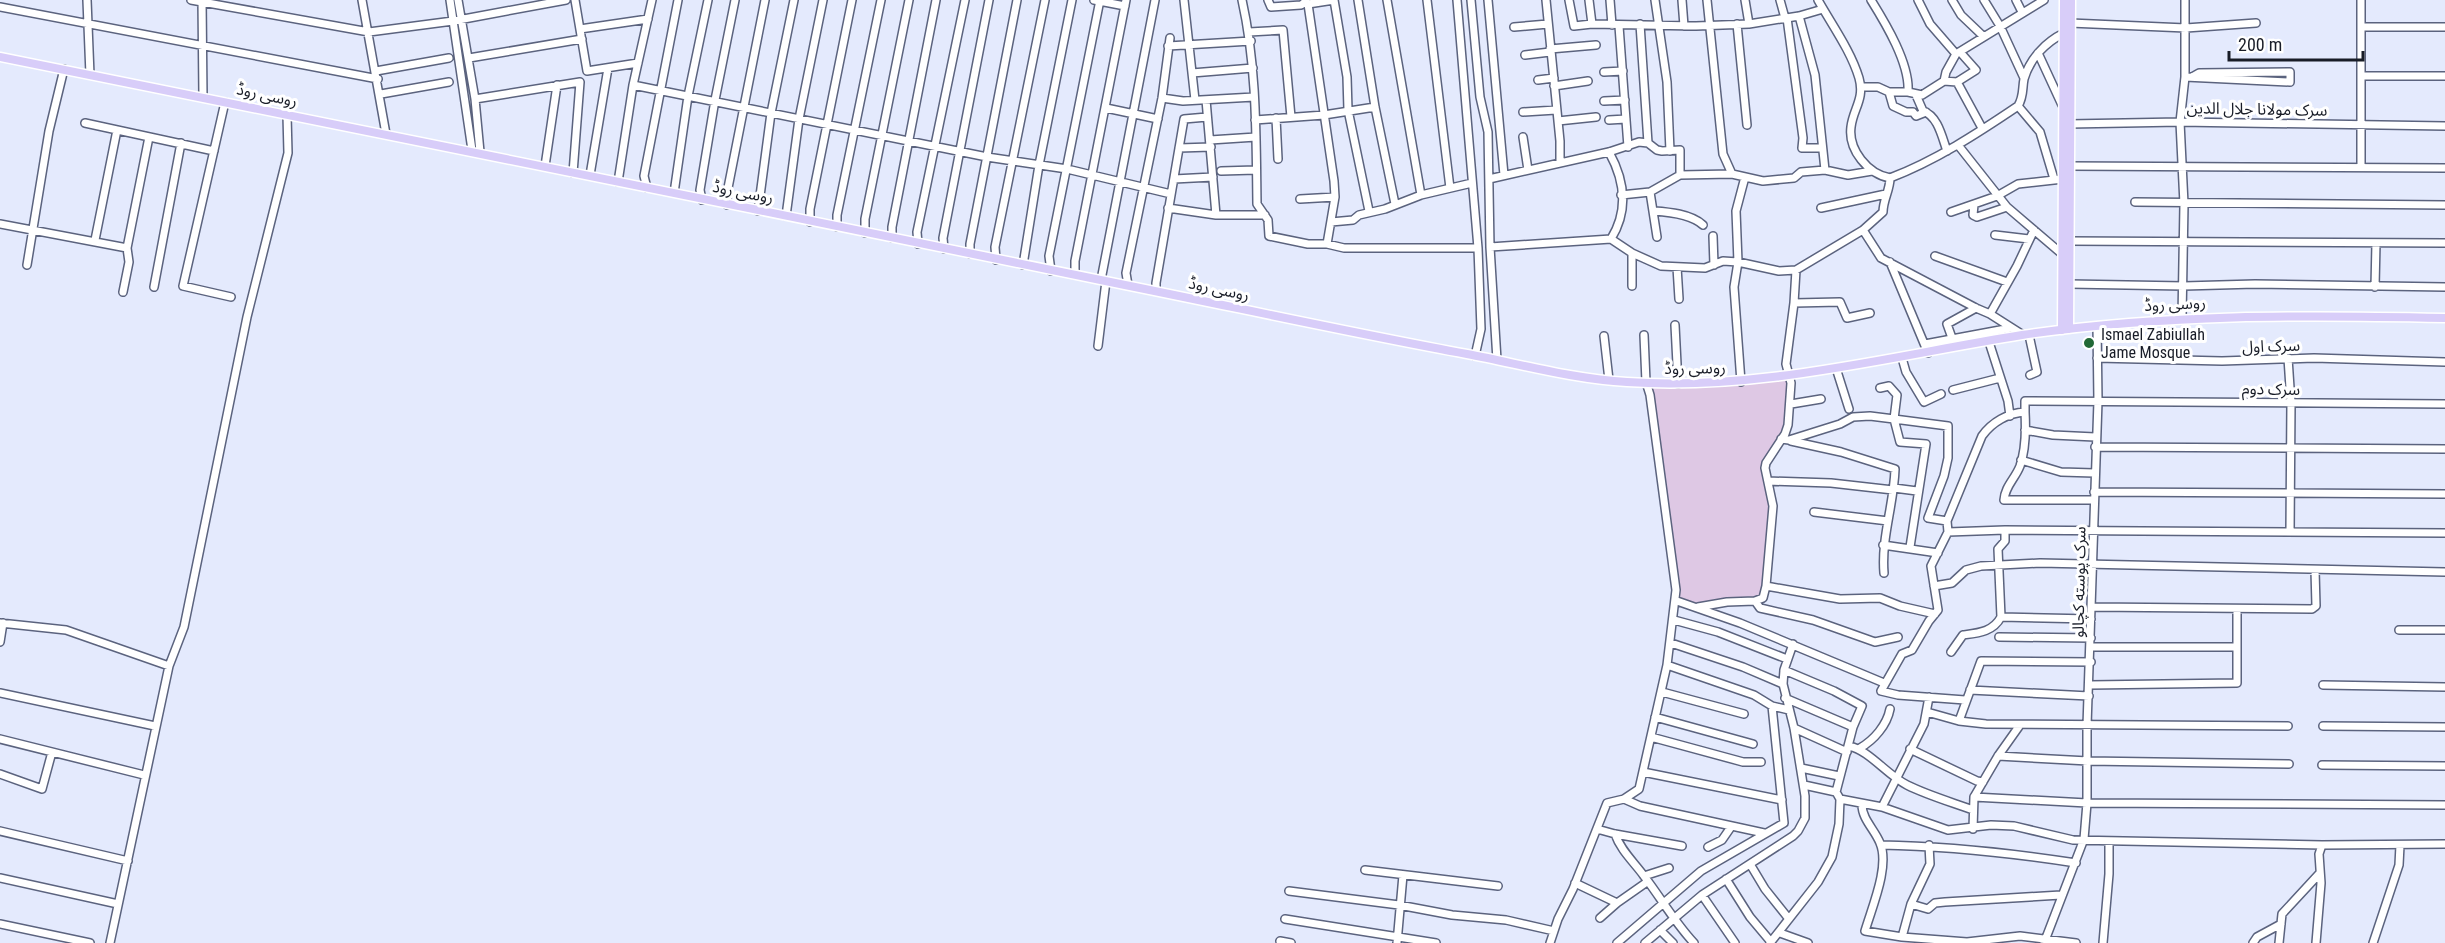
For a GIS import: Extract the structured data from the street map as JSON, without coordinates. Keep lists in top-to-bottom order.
{
  "streets": {
    "main road": ["روسی روڈ"],
    "street": [
      "سرک مولانا جلال الدین",
      "سرک اول",
      "سرک دوم",
      "سرک پوسته کچالو"
    ]
  },
  "crossings": [
    ["روسی روڈ", "سرک پوسته کچالو"],
    ["سرک اول", "سرک پوسته کچالو"],
    ["سرک دوم", "سرک پوسته کچالو"]
  ],
  "places": ["Ismael Zabiullah Jame Mosque"],
  "scale_bar": "200 m"
}
